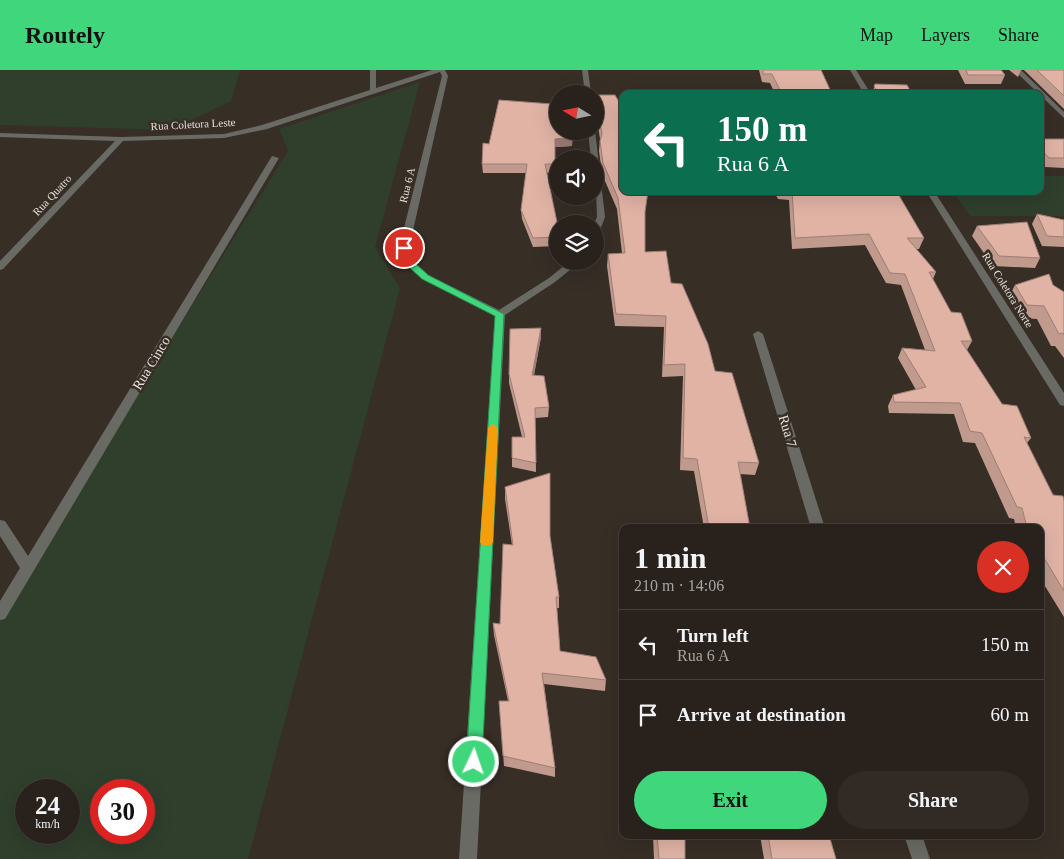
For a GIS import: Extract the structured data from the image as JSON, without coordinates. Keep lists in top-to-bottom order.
{
  "streets": {
    "street": [
      "Rua Coletora Leste",
      "Rua 6 A",
      "Rua Quatro",
      "Rua Coletora Norte",
      "Rua Cinco",
      "Rua 7"
    ]
  },
  "crossings": [
    ["Rua Coletora Leste", "Rua Quatro"]
  ],
  "north": "left",
  "page": {
    "header": "Routely",
    "nav": ["Map", "Layers", "Share"],
    "turn": ["150 m", "Rua 6 A"],
    "heading": ["1 min", "210 m · 14:06"],
    "list": [
      {
        "name": "Turn left",
        "note": "Rua 6 A",
        "value": "150 m"
      },
      {
        "name": "Arrive at destination",
        "value": "60 m"
      }
    ],
    "buttons": ["Exit", "Share"],
    "speed": "24 km/h",
    "limit": "30"
  }
}
